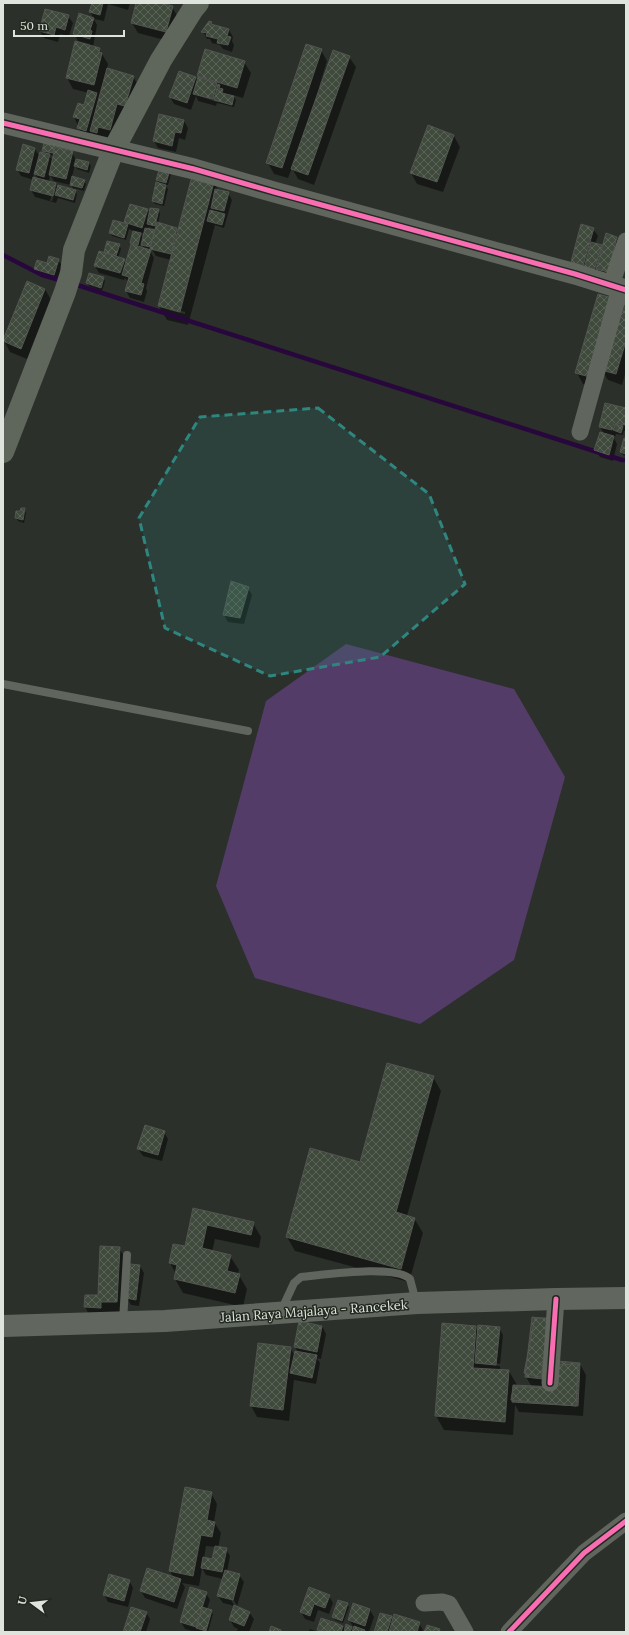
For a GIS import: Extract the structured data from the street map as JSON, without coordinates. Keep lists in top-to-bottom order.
{
  "streets": {
    "main road": ["Jalan Raya Majalaya - Rancekek"]
  },
  "scale_bar": "50 m",
  "north": "left"
}
